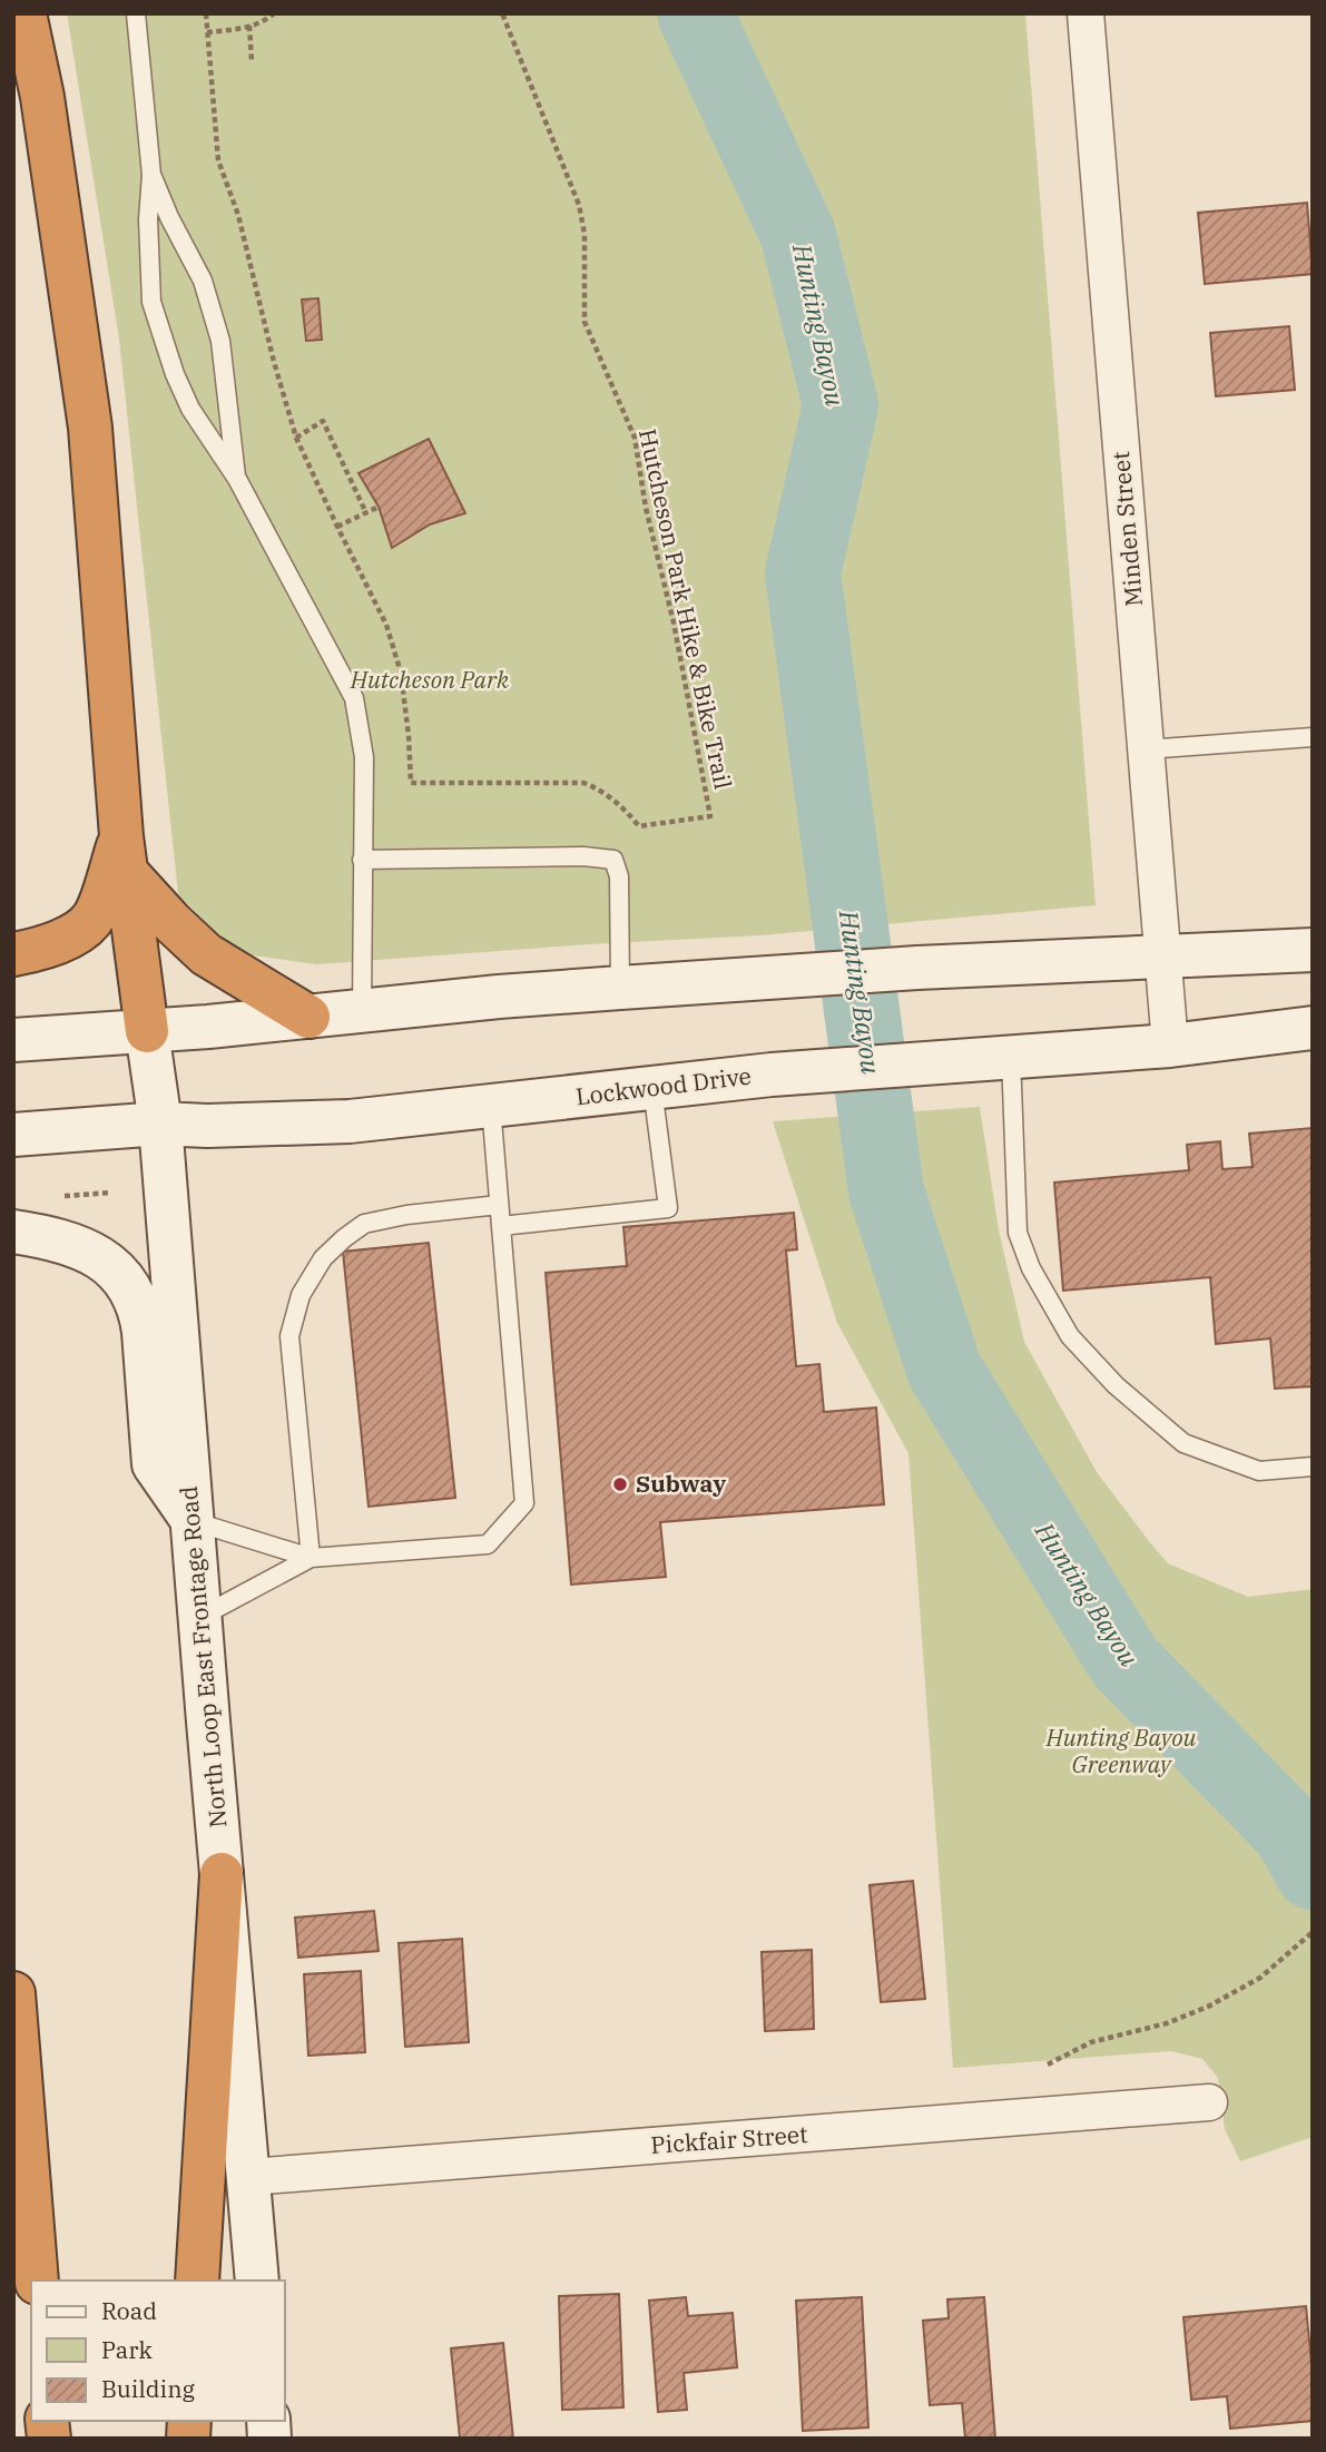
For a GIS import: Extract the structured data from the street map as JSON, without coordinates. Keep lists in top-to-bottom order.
{
  "streets": {
    "main road": ["Lockwood Drive", "North Loop East Frontage Road"],
    "street": ["Minden Street", "Pickfair Street"],
    "path": ["Hutcheson Park Hike & Bike Trail"]
  },
  "crossings": [
    ["Minden Street", "Lockwood Drive"],
    ["Lockwood Drive", "North Loop East Frontage Road"],
    ["North Loop East Frontage Road", "Pickfair Street"]
  ],
  "water": ["Hunting Bayou"],
  "parks": ["Hutcheson Park", "Hunting Bayou Greenway"],
  "places": ["Subway"],
  "legend": ["Road", "Park", "Building"]
}
